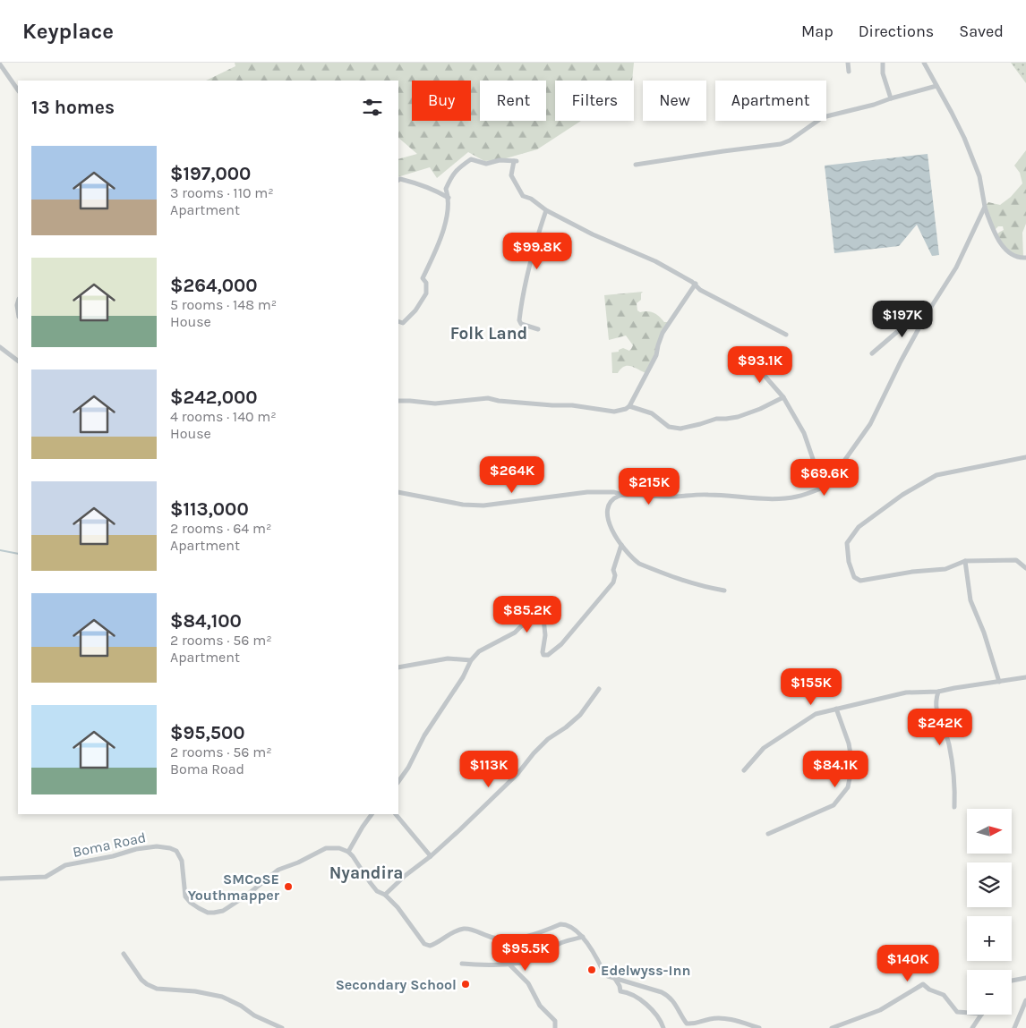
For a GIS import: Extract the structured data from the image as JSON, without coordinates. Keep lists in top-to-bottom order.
{
  "streets": {
    "street": ["Boma Road"]
  },
  "districts": ["Folk Land", "Nyandira"],
  "places": ["SMCoSE Youthmapper", "Edelwyss-Inn", "Secondary School"],
  "north": "right",
  "page": {
    "header": "Keyplace",
    "nav": ["Map", "Directions", "Saved"],
    "chip": [
      "Buy",
      "Rent",
      "Filters",
      "New",
      "Apartment"
    ],
    "heading": "13 homes",
    "list": [
      {
        "name": "$197,000",
        "note": "3 rooms · 110 m² · Apartment"
      },
      {
        "name": "$264,000",
        "note": "5 rooms · 148 m² · House"
      },
      {
        "name": "$242,000",
        "note": "4 rooms · 140 m² · House"
      },
      {
        "name": "$113,000",
        "note": "2 rooms · 64 m² · Apartment"
      },
      {
        "name": "$84,100",
        "note": "2 rooms · 56 m² · Apartment"
      },
      {
        "name": "$95,500",
        "note": "2 rooms · 56 m² · Boma Road"
      }
    ],
    "price": [
      "$99.8K",
      "$197K",
      "$93.1K",
      "$264K",
      "$69.6K",
      "$215K",
      "$85.2K",
      "$155K",
      "$242K",
      "$113K",
      "$84.1K",
      "$95.5K",
      "$140K"
    ],
    "map_buttons": ["+", "−"]
  }
}
